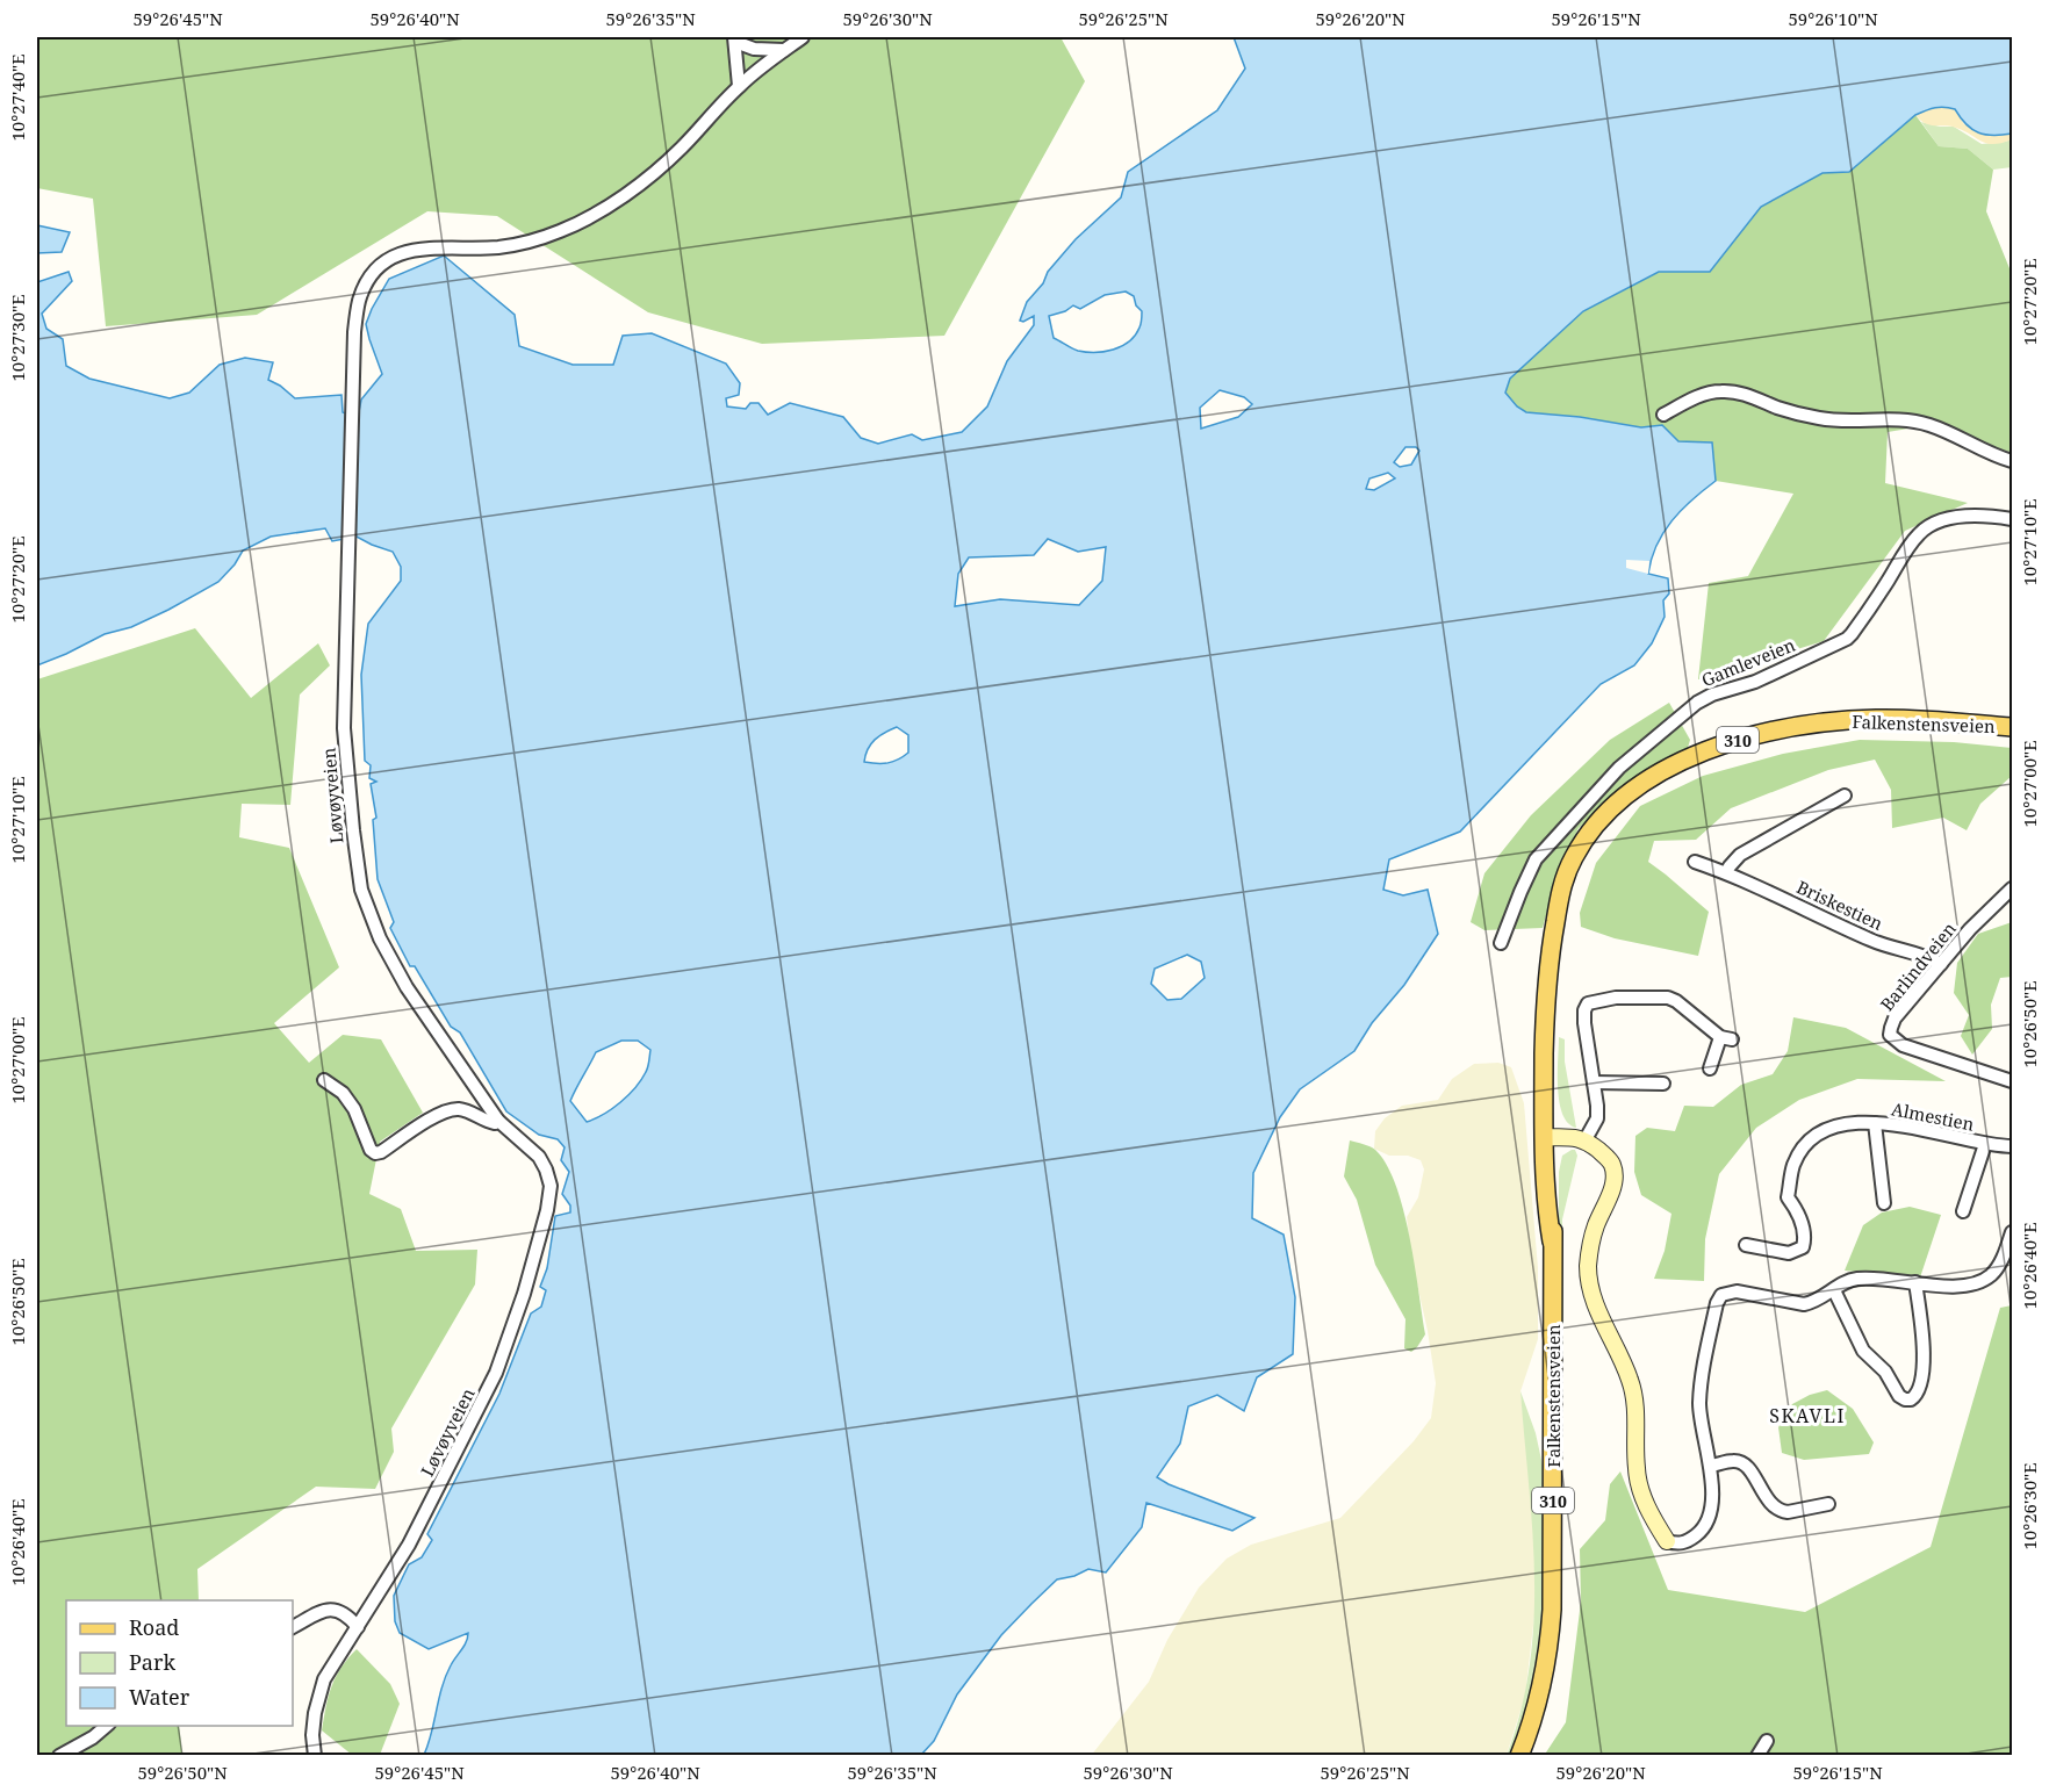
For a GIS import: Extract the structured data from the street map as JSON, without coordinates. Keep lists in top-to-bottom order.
{
  "streets": {
    "main road": ["Falkenstensveien", "310"],
    "street": [
      "Gamleveien",
      "Løvøyveien",
      "Briskestien",
      "Barlindveien",
      "Almestien"
    ]
  },
  "crossings": [
    ["Briskestien", "Barlindveien"]
  ],
  "districts": ["SKAVLI"],
  "legend": ["Road", "Park", "Water"],
  "coordinates": [
    "59°26'45\"N",
    "59°26'40\"N",
    "59°26'35\"N",
    "59°26'30\"N",
    "59°26'25\"N",
    "59°26'20\"N",
    "59°26'15\"N",
    "59°26'10\"N",
    "10°27'40\"E",
    "10°27'20\"E",
    "10°27'30\"E",
    "10°27'10\"E",
    "10°27'00\"E",
    "10°26'50\"E",
    "10°26'40\"E",
    "10°26'30\"E",
    "59°26'50\"N"
  ]
}
